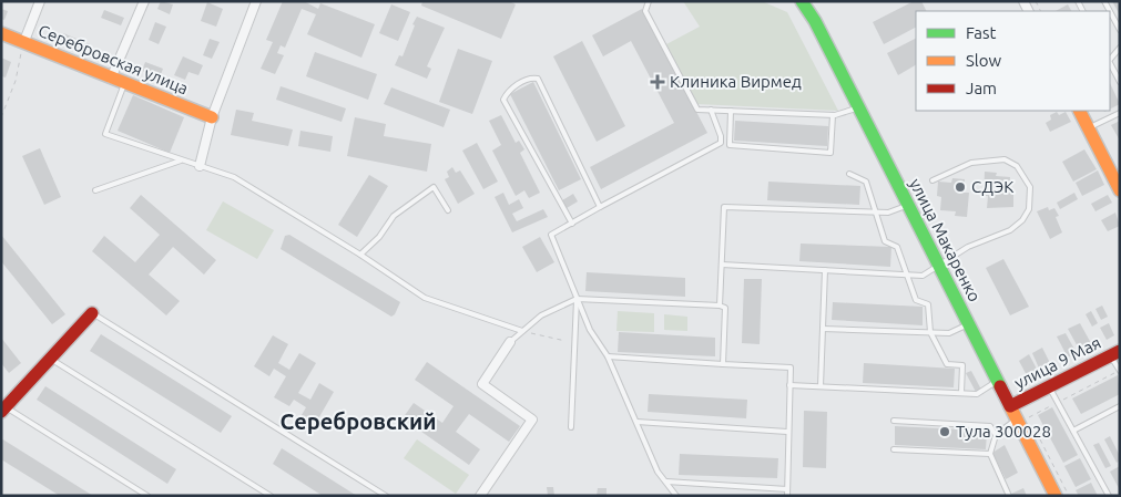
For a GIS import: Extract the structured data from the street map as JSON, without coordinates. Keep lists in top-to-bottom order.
{
  "streets": {
    "main road": ["Серебровская улица", "улица Макаренко", "улица 9 Мая"]
  },
  "crossings": [
    ["улица Макаренко", "улица 9 Мая"]
  ],
  "districts": ["Серебровский"],
  "places": {
    "health": ["Клиника Вирмед"],
    "other": ["СДЭК", "Тула 300028"]
  },
  "legend": ["Fast", "Slow", "Jam"]
}
